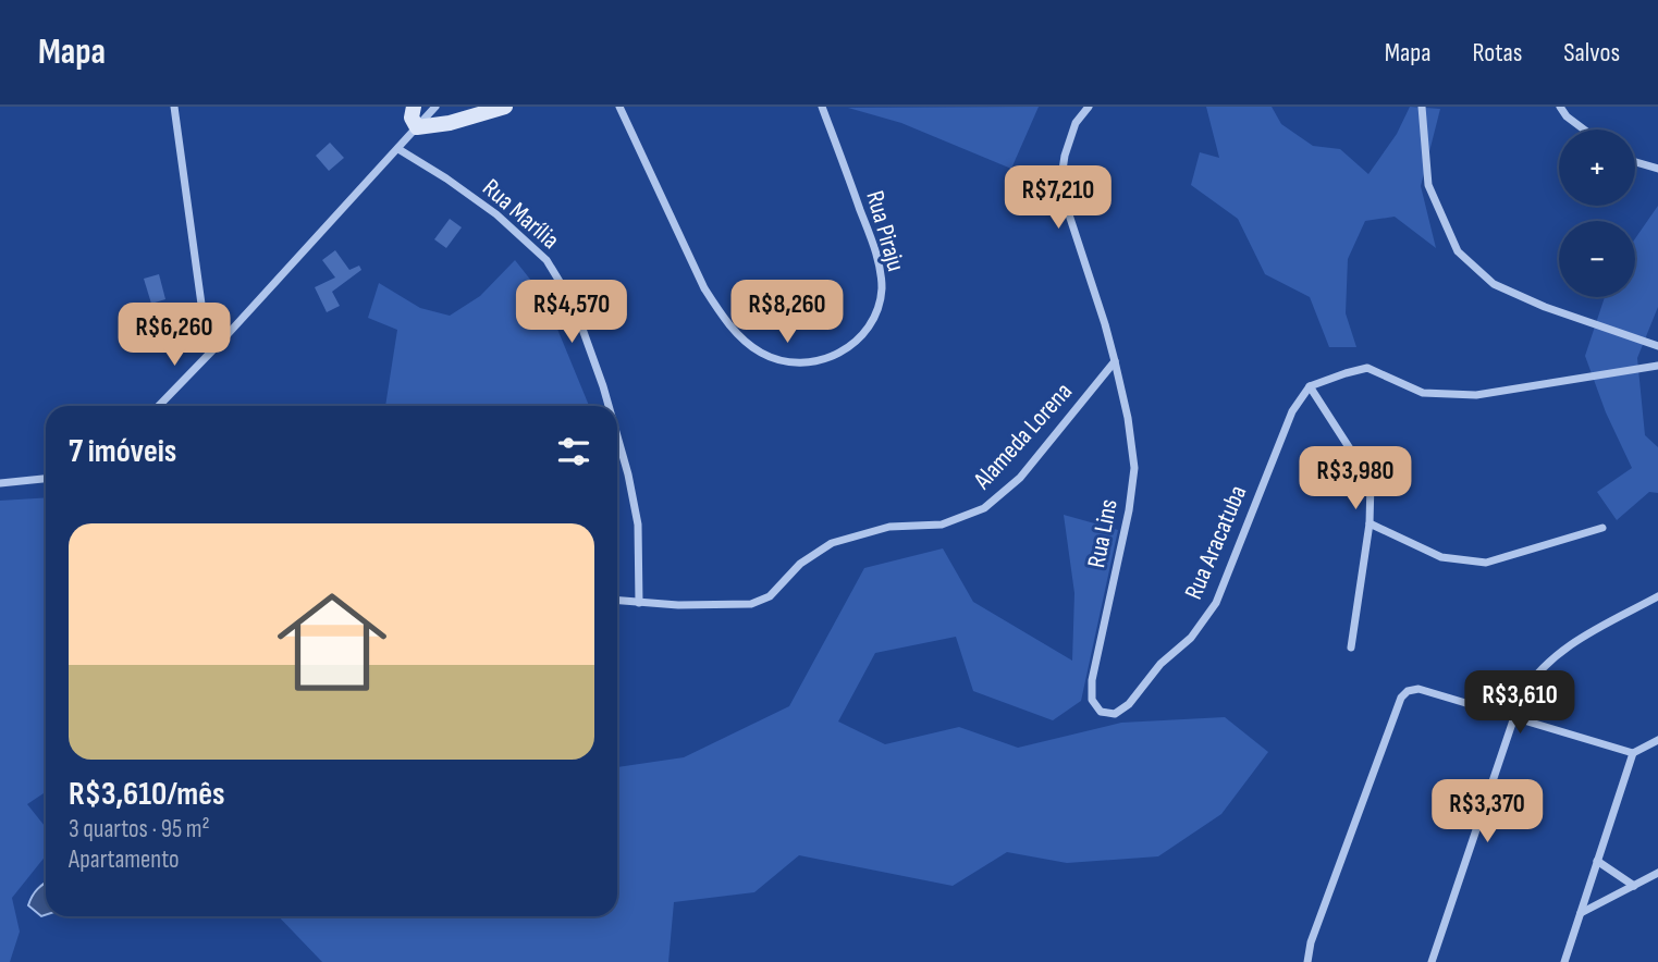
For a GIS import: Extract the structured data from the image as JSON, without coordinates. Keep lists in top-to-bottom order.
{
  "streets": {
    "street": [
      "Rua Marília",
      "Rua Piraju",
      "Alameda Lorena",
      "Rua Lins",
      "Rua Aracatuba"
    ]
  },
  "crossings": [
    ["Rua Marília", "Alameda Lorena"],
    ["Alameda Lorena", "Rua Lins"],
    ["Rua Lins", "Rua Aracatuba"]
  ],
  "page": {
    "header": "Mapa",
    "nav": ["Mapa", "Rotas", "Salvos"],
    "map_buttons": ["+", "−"],
    "price": [
      "R$7,210",
      "R$4,570",
      "R$8,260",
      "R$6,260",
      "R$3,980",
      "R$3,610",
      "R$3,370"
    ],
    "heading": "7 imóveis",
    "list": [
      {
        "name": "R$3,610/mês",
        "note": "3 quartos · 95 m² · Apartamento"
      }
    ]
  }
}
